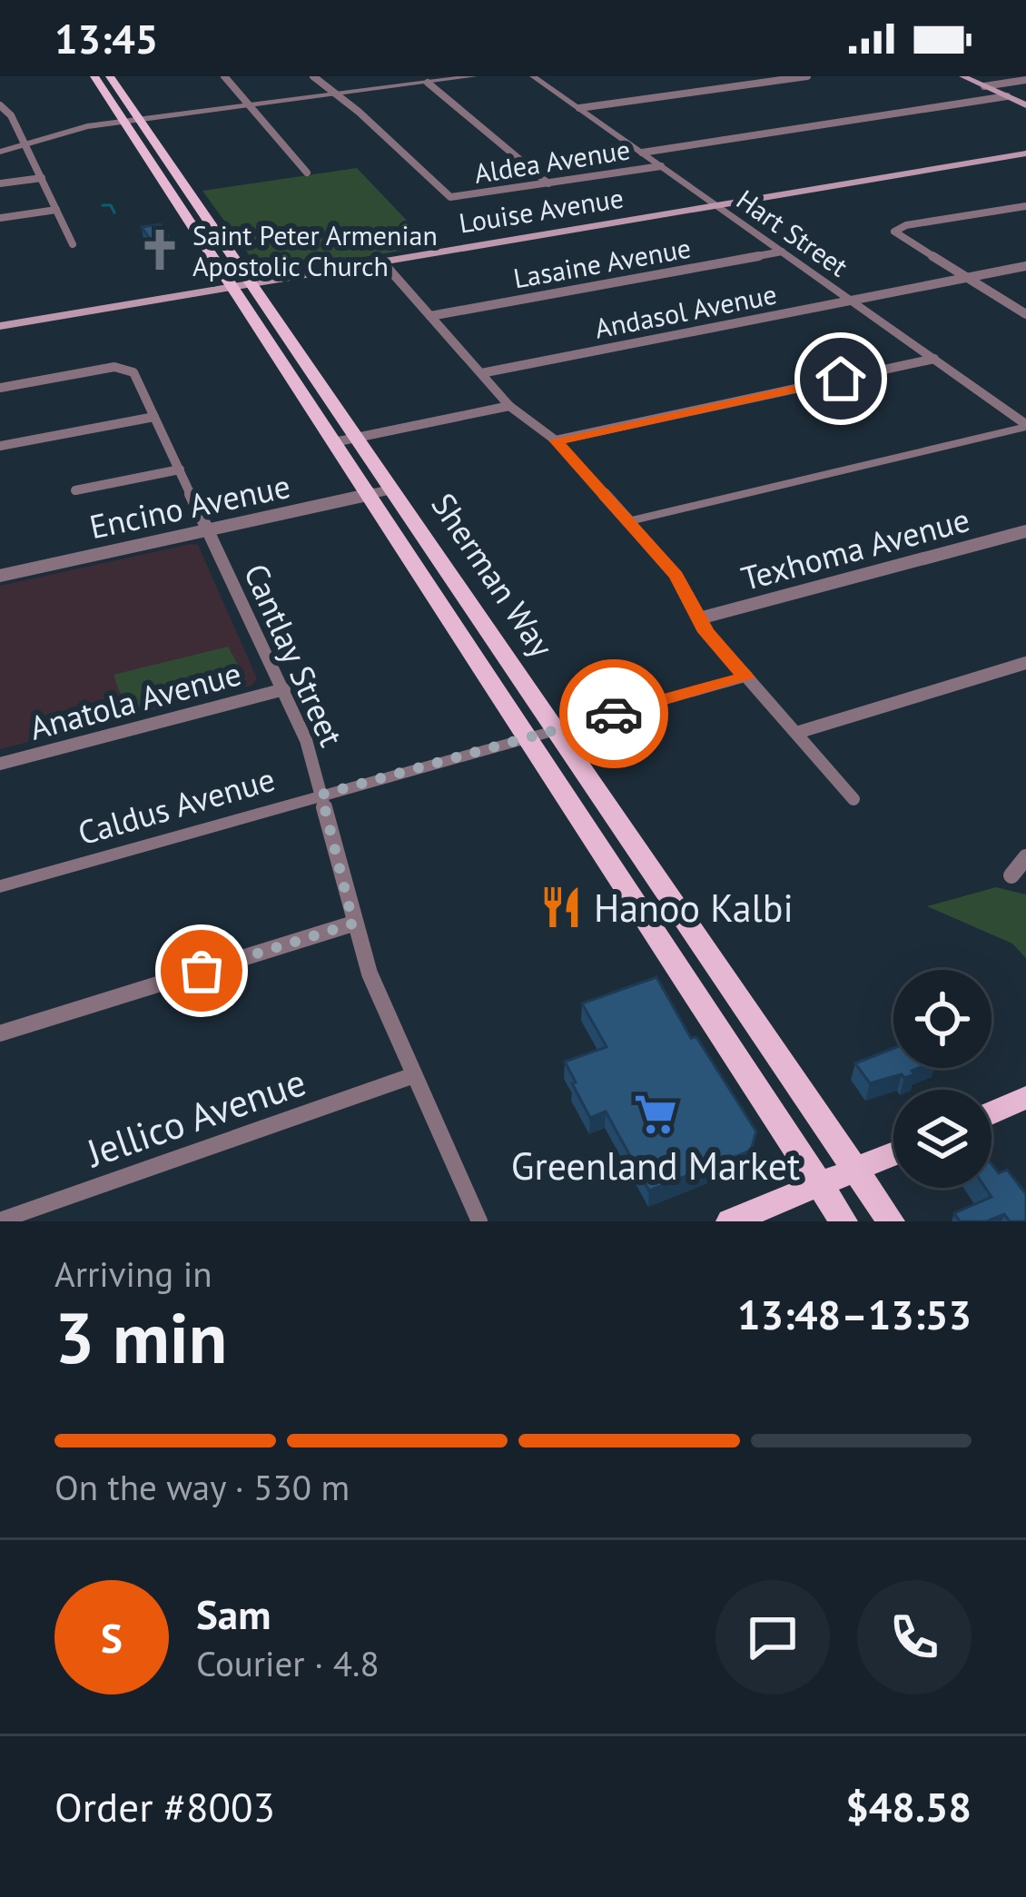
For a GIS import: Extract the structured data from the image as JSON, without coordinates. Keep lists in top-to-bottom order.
{
  "streets": {
    "main road": ["Louise Avenue", "Sherman Way"],
    "street": [
      "Aldea Avenue",
      "Hart Street",
      "Lasaine Avenue",
      "Andasol Avenue",
      "Encino Avenue",
      "Texhoma Avenue",
      "Cantlay Street",
      "Anatola Avenue",
      "Caldus Avenue",
      "Jellico Avenue"
    ]
  },
  "crossings": [
    ["Aldea Avenue", "Hart Street"],
    ["Louise Avenue", "Hart Street"],
    ["Louise Avenue", "Sherman Way"],
    ["Hart Street", "Lasaine Avenue"],
    ["Hart Street", "Andasol Avenue"],
    ["Encino Avenue", "Sherman Way"],
    ["Encino Avenue", "Cantlay Street"],
    ["Sherman Way", "Caldus Avenue"],
    ["Cantlay Street", "Anatola Avenue"],
    ["Cantlay Street", "Caldus Avenue"],
    ["Cantlay Street", "Jellico Avenue"]
  ],
  "places": {
    "church": ["Saint Peter Armenian Apostolic Church"],
    "restaurant": ["Hanoo Kalbi"],
    "supermarket": ["Greenland Market"]
  },
  "page": {
    "status": "13:45",
    "heading": ["3 min", "Arriving in", "13:48–13:53"],
    "panel": [
      "Sam",
      "Courier · 4.8",
      "Order #8003",
      "$48.58"
    ],
    "bar": "On the way · 530 m",
    "round": "S"
  }
}
